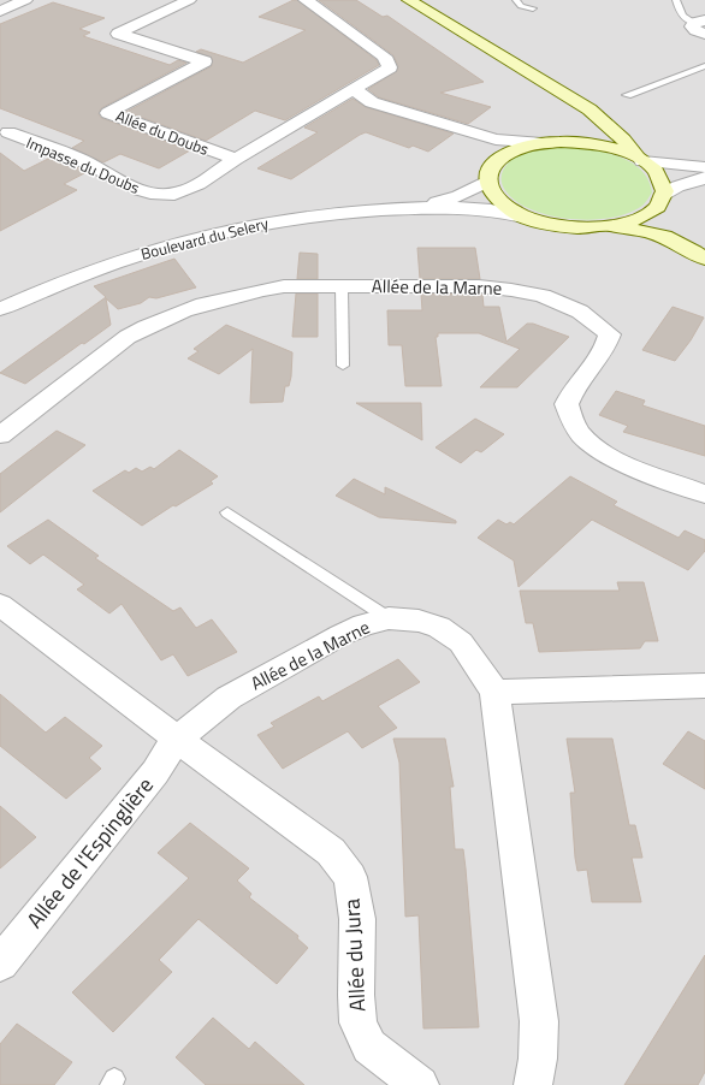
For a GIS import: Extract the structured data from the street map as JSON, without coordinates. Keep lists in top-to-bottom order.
{
  "streets": {
    "street": [
      "Allée du Doubs",
      "Impasse du Doubs",
      "Boulevard du Selery",
      "Allée de la Marne",
      "Allée de l'Espinglière",
      "Allée du Jura"
    ]
  },
  "crossings": [
    ["Allée du Doubs", "Impasse du Doubs"],
    ["Allée de la Marne", "Allée de l'Espinglière"],
    ["Allée de la Marne", "Allée du Jura"],
    ["Allée de l'Espinglière", "Allée du Jura"]
  ]
}
